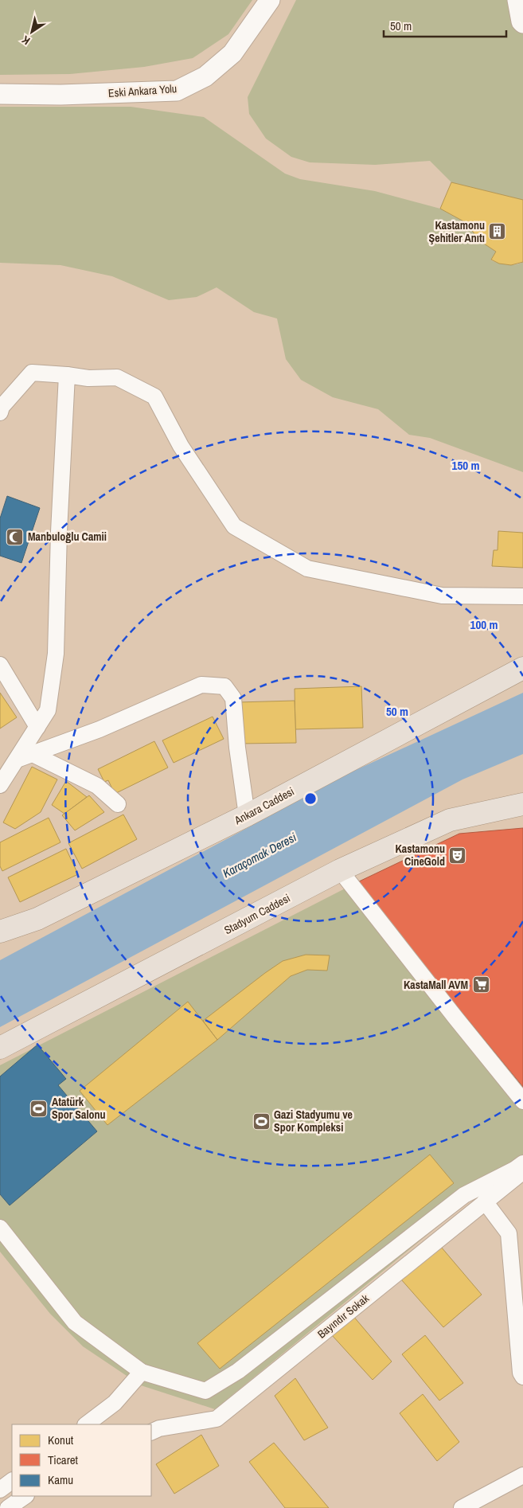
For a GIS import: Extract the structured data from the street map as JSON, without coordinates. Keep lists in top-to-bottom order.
{
  "streets": {
    "main road": ["Ankara Caddesi", "Stadyum Caddesi"],
    "street": ["Eski Ankara Yolu", "Bayındır Sokak"]
  },
  "water": ["Karaçomak Deresi"],
  "places": {
    "building": ["Kastamonu Şehitler Anıtı"],
    "mosque": ["Manbuloğlu Camii"],
    "theatre": ["Kastamonu CineGold"],
    "supermarket": ["KastaMall AVM"],
    "sports": ["Atatürk Spor Salonu", "Gazi Stadyumu ve Spor Kompleksi"]
  },
  "legend": ["Konut", "Ticaret", "Kamu"],
  "scale_bar": "50 m",
  "north": "bottom left",
  "rings": ["150 m", "100 m", "50 m"]
}
